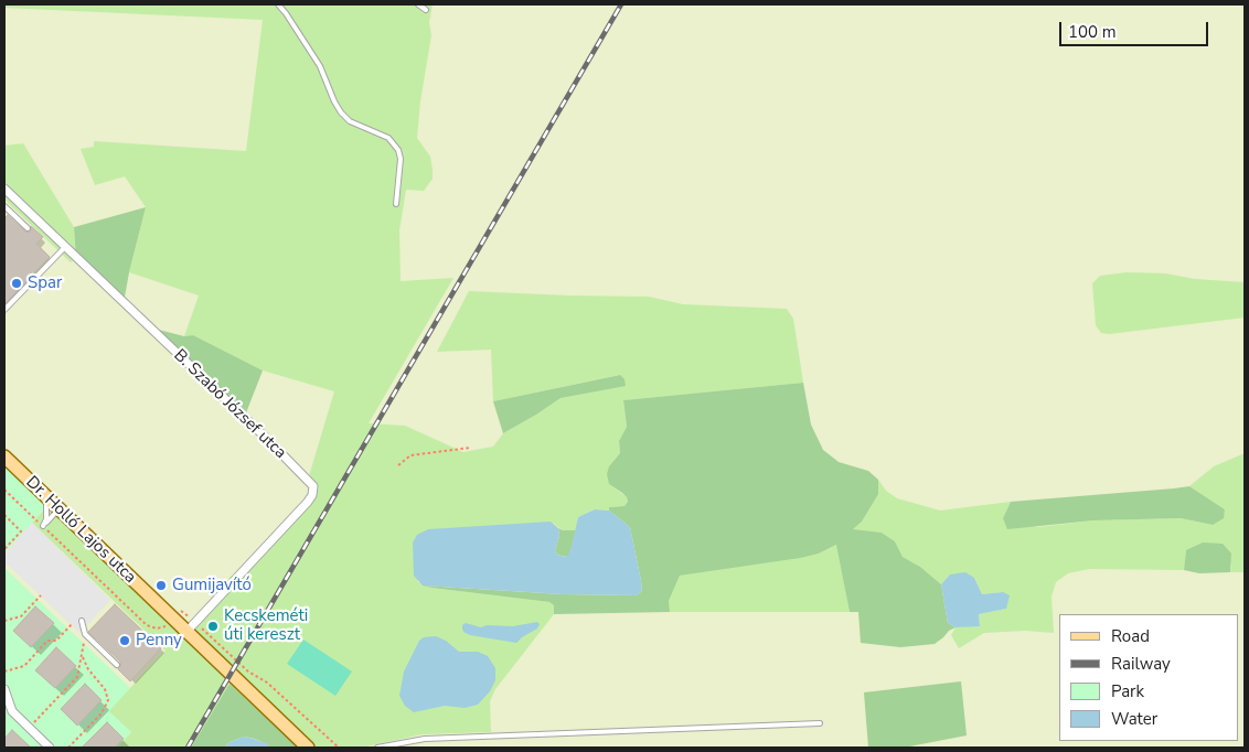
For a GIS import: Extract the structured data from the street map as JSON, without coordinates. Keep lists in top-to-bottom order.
{
  "streets": {
    "main road": ["Dr. Holló Lajos utca"],
    "street": ["B. Szabó József utca"]
  },
  "crossings": [
    ["B. Szabó József utca", "Dr. Holló Lajos utca"]
  ],
  "places": [
    "Spar",
    "Gumijavító",
    "Kecskeméti úti kereszt",
    "Penny"
  ],
  "legend": [
    "Road",
    "Railway",
    "Park",
    "Water"
  ],
  "scale_bar": "100 m"
}
